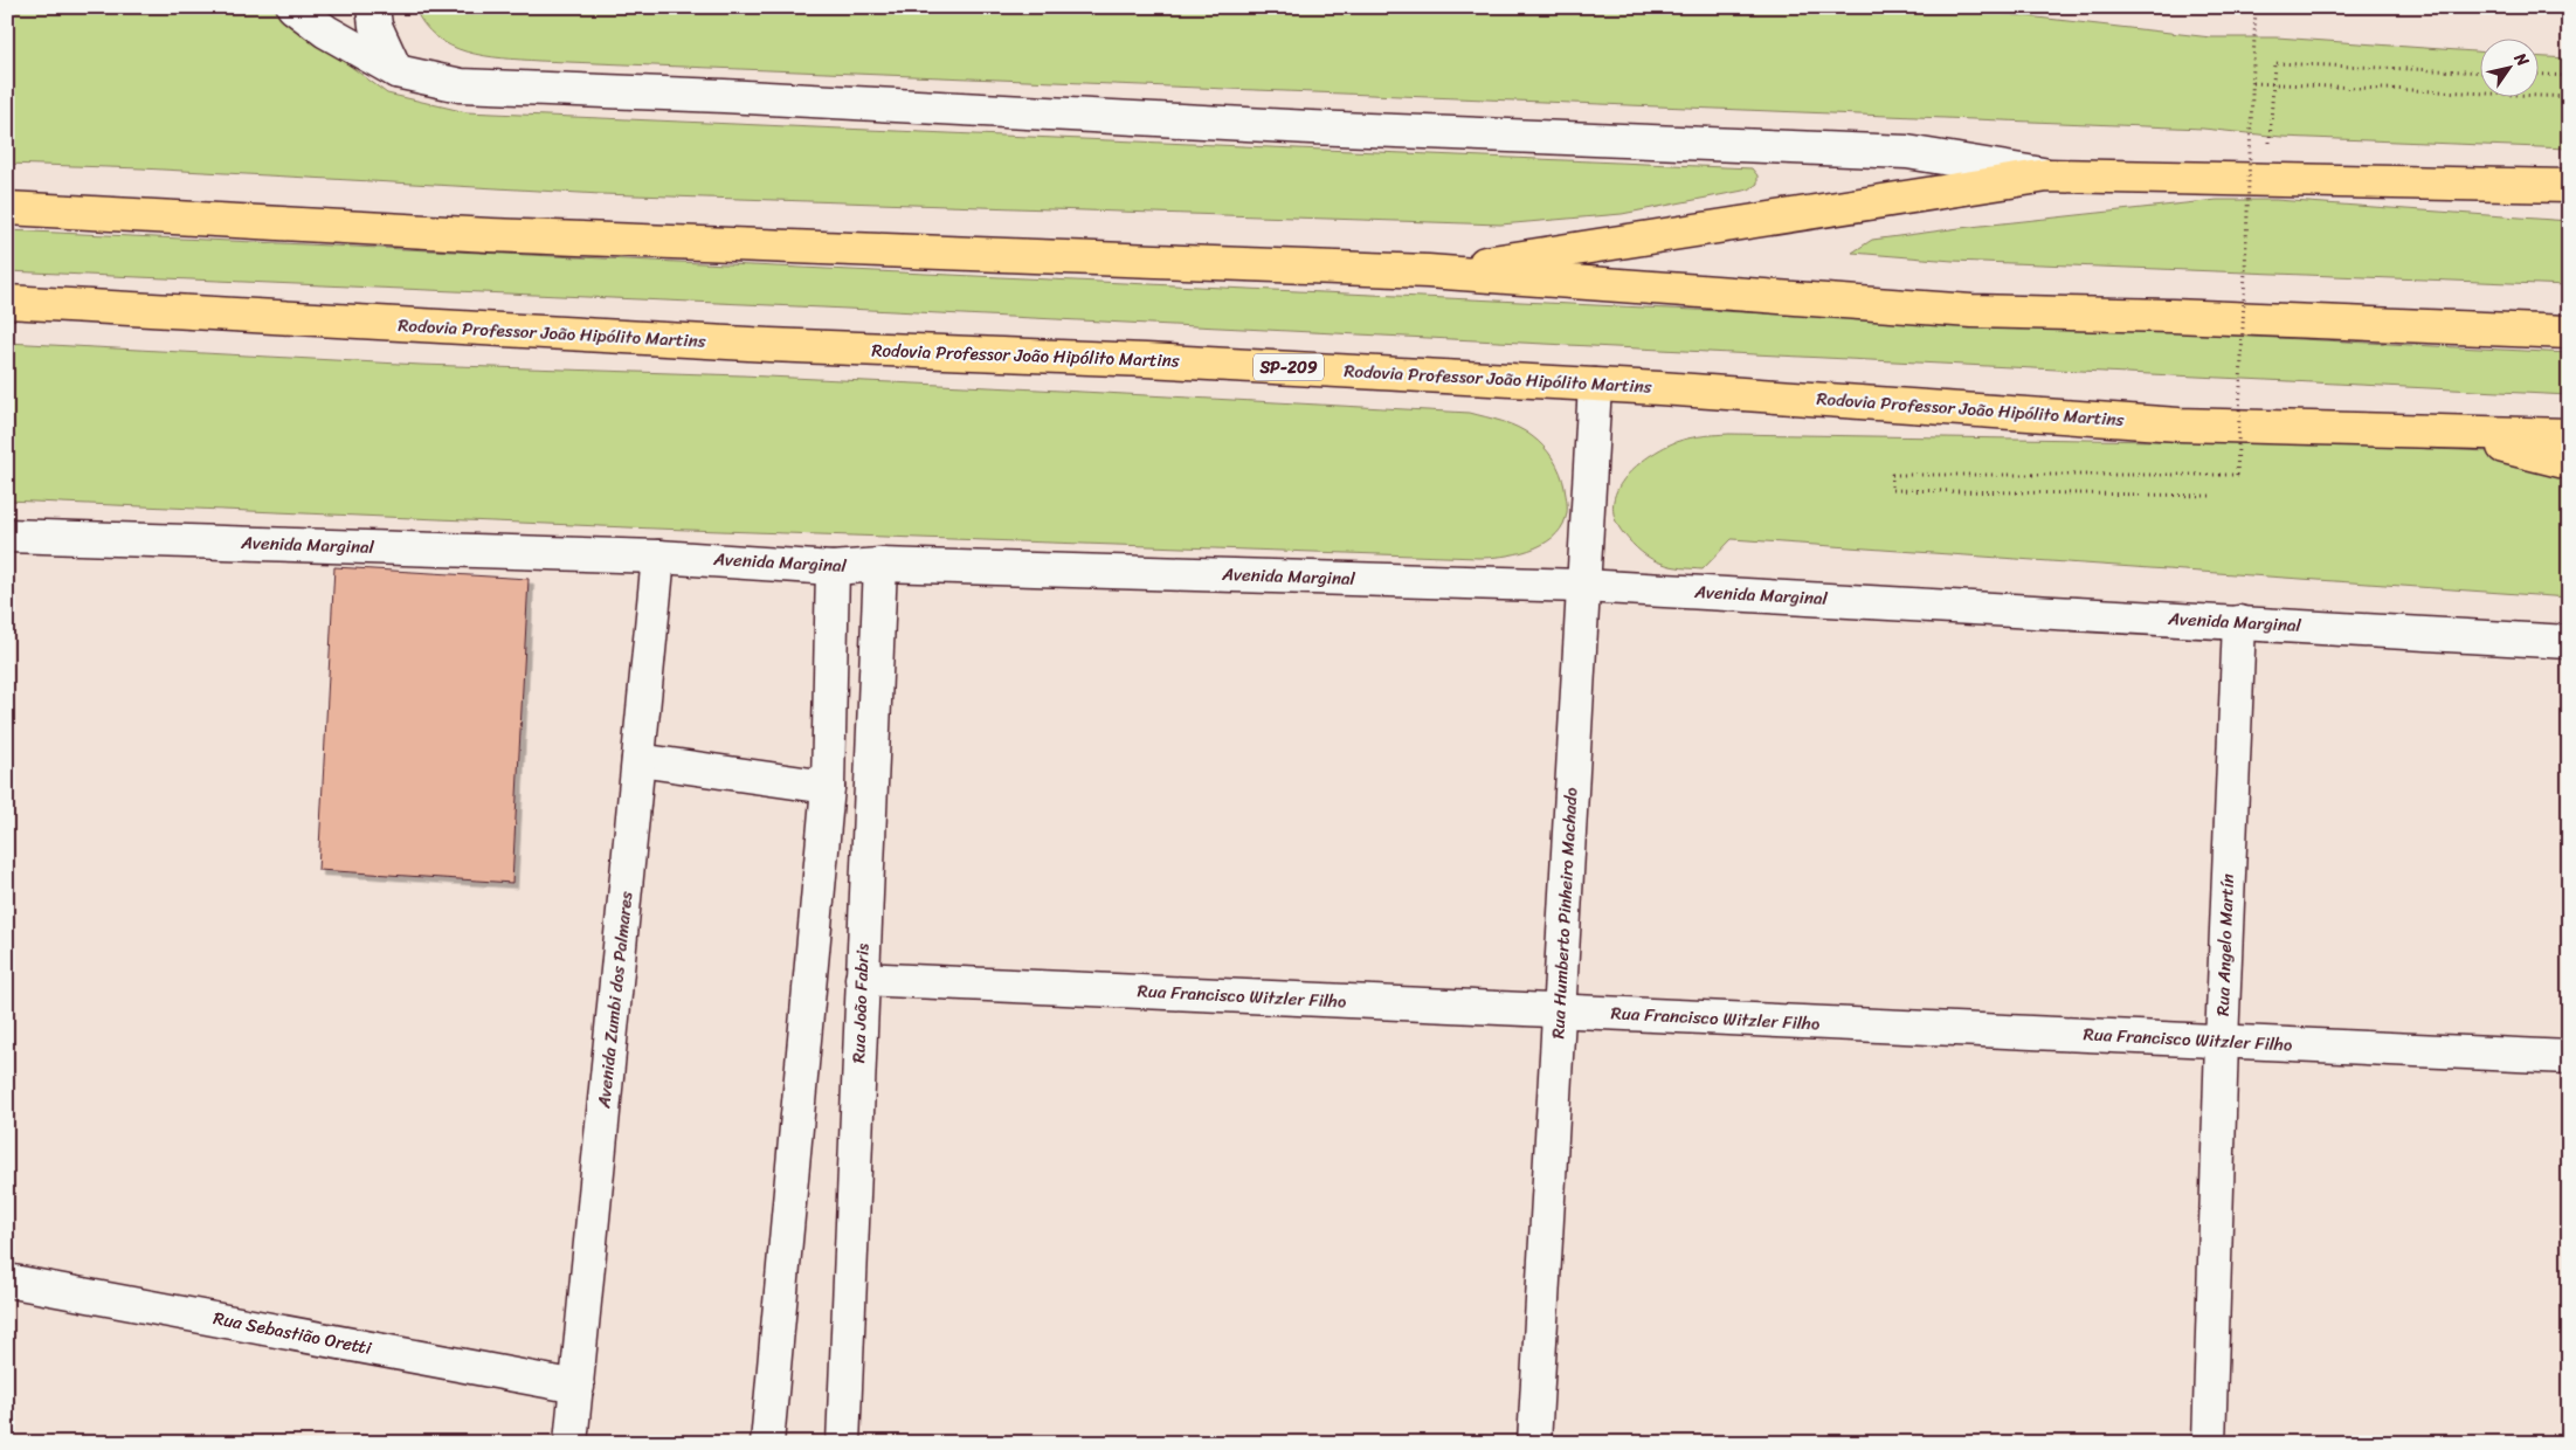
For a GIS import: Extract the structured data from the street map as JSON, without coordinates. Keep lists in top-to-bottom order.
{
  "streets": {
    "highway": ["Rodovia Professor João Hipólito Martins", "SP-209"],
    "street": [
      "Avenida Marginal",
      "Rua Humberto Pinheiro Machado",
      "Rua Angelo Martín",
      "Rua Francisco Witzler Filho",
      "Avenida Zumbi dos Palmares",
      "Rua João Fabris",
      "Rua Sebastião Oretti"
    ]
  },
  "crossings": [
    ["Rodovia Professor João Hipólito Martins", "Rua Humberto Pinheiro Machado"],
    ["Avenida Marginal", "Rua Humberto Pinheiro Machado"],
    ["Avenida Marginal", "Rua Angelo Martín"],
    ["Avenida Marginal", "Avenida Zumbi dos Palmares"],
    ["Avenida Marginal", "Rua João Fabris"],
    ["Rua Humberto Pinheiro Machado", "Rua Francisco Witzler Filho"],
    ["Rua Angelo Martín", "Rua Francisco Witzler Filho"],
    ["Rua Francisco Witzler Filho", "Rua João Fabris"],
    ["Avenida Zumbi dos Palmares", "Rua Sebastião Oretti"]
  ],
  "north": "top right"
}
